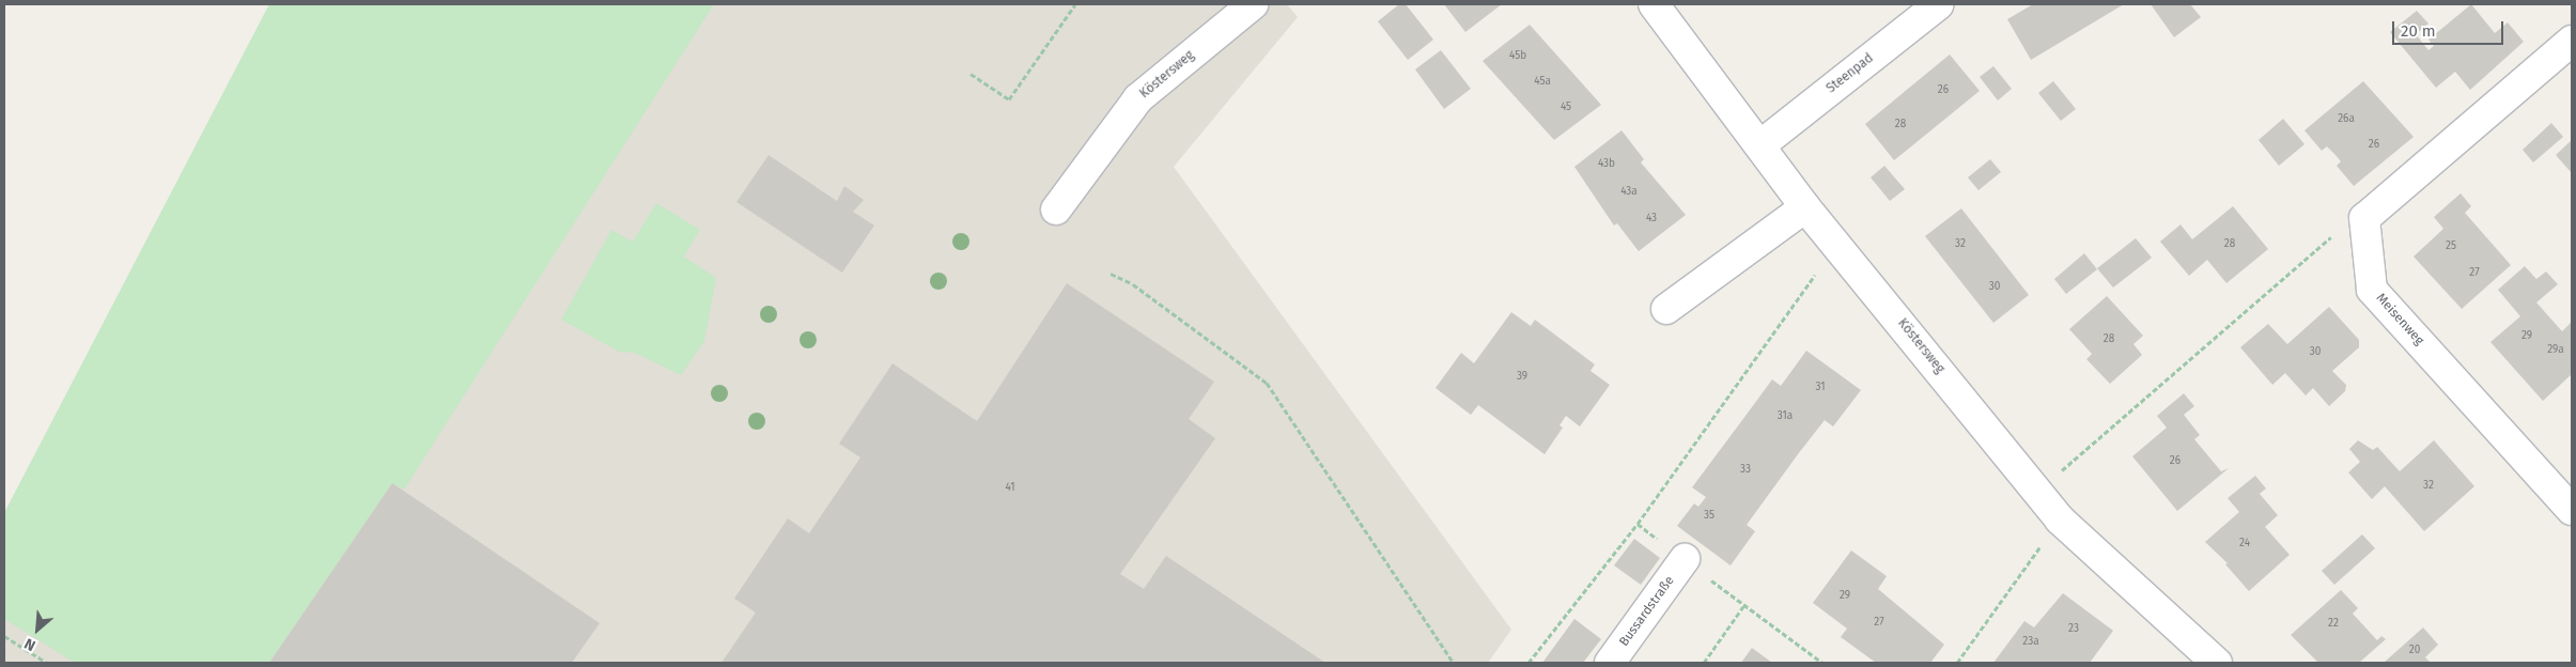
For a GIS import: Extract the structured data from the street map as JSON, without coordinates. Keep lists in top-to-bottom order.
{
  "streets": {
    "street": [
      "Steenpad",
      "Köstersweg",
      "Meisenweg",
      "Bussardstraße"
    ]
  },
  "crossings": [
    ["Steenpad", "Köstersweg"]
  ],
  "house_numbers": [
    "45b",
    "45a",
    "26",
    "45",
    "26a",
    "28",
    "26",
    "43b",
    "43a",
    "43",
    "32",
    "28",
    "25",
    "27",
    "30",
    "29",
    "28",
    "29a",
    "30",
    "39",
    "31",
    "31a",
    "26",
    "33",
    "32",
    "41",
    "35",
    "24",
    "29",
    "27",
    "22",
    "23",
    "23a",
    "20"
  ],
  "scale_bar": "20 m",
  "north": "bottom left"
}
